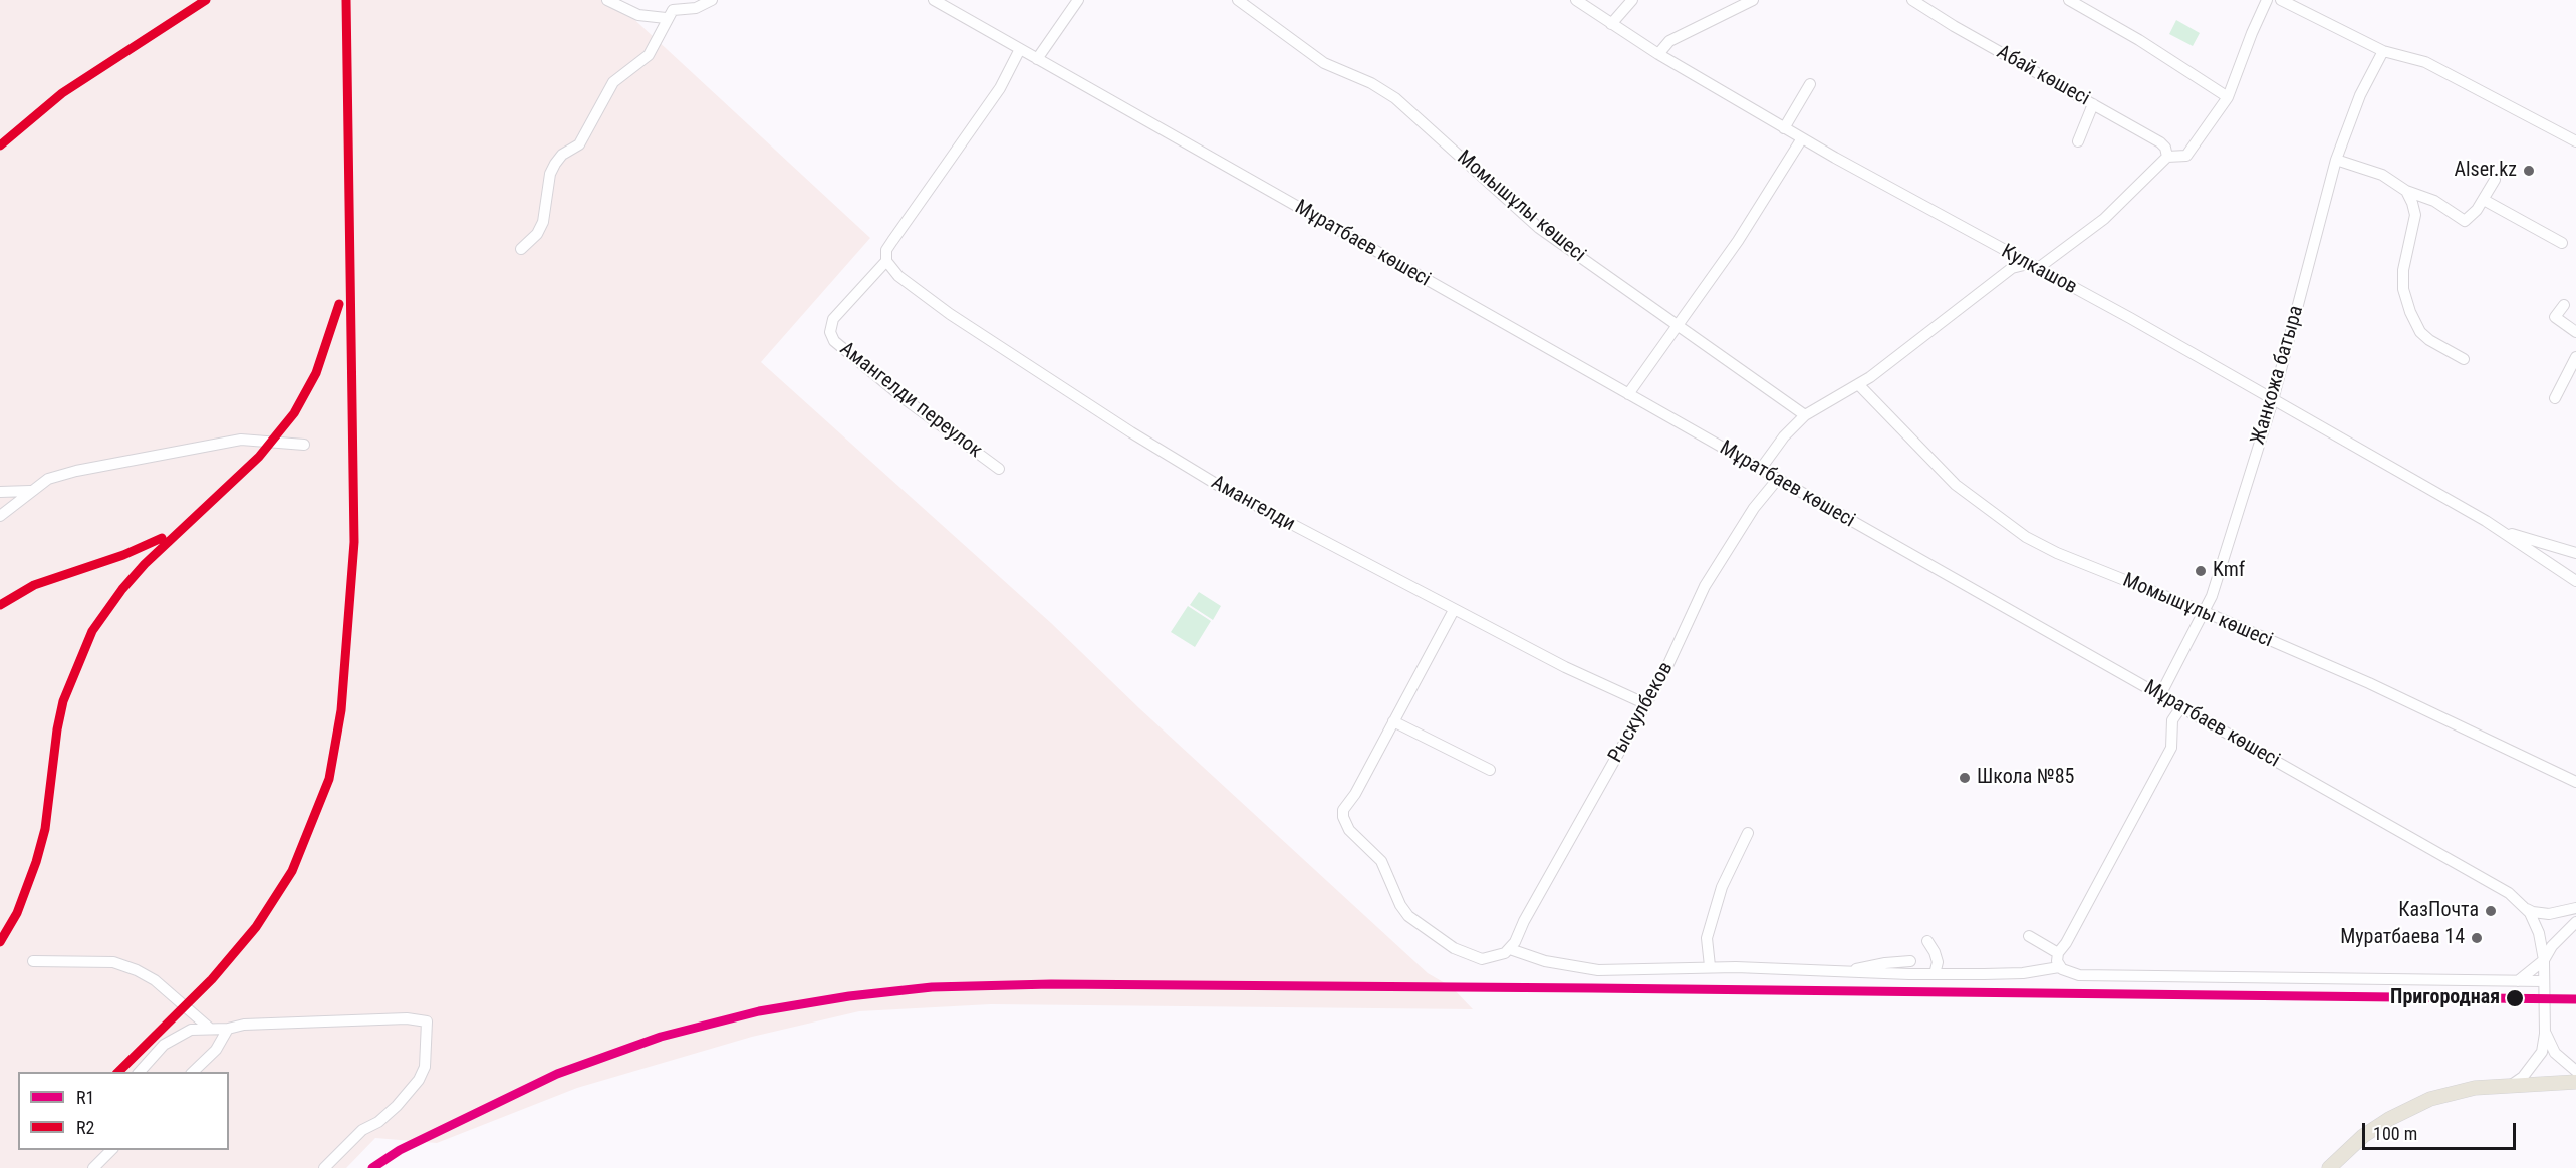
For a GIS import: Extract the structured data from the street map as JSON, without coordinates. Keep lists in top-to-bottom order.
{
  "streets": {
    "street": [
      "Абай көшесі",
      "Момышұлы көшесі",
      "Мұратбаев көшесі",
      "Кулкашов",
      "Жанкожа батыра",
      "Амангелди переулок",
      "Амангелди",
      "Рыскулбеков"
    ]
  },
  "crossings": [
    ["Момышұлы көшесі", "Жанкожа батыра"],
    ["Мұратбаев көшесі", "Жанкожа батыра"],
    ["Мұратбаев көшесі", "Рыскулбеков"],
    ["Кулкашов", "Жанкожа батыра"],
    ["Амангелди переулок", "Амангелди"],
    ["Амангелди", "Рыскулбеков"]
  ],
  "places": [
    "Alser.kz",
    "Kmf",
    "Школа №85",
    "КазПочта",
    "Муратбаева 14",
    "Пригородная"
  ],
  "lines": ["transit line R2", "transit line R1"],
  "legend": ["R1", "R2"],
  "scale_bar": "100 m"
}
